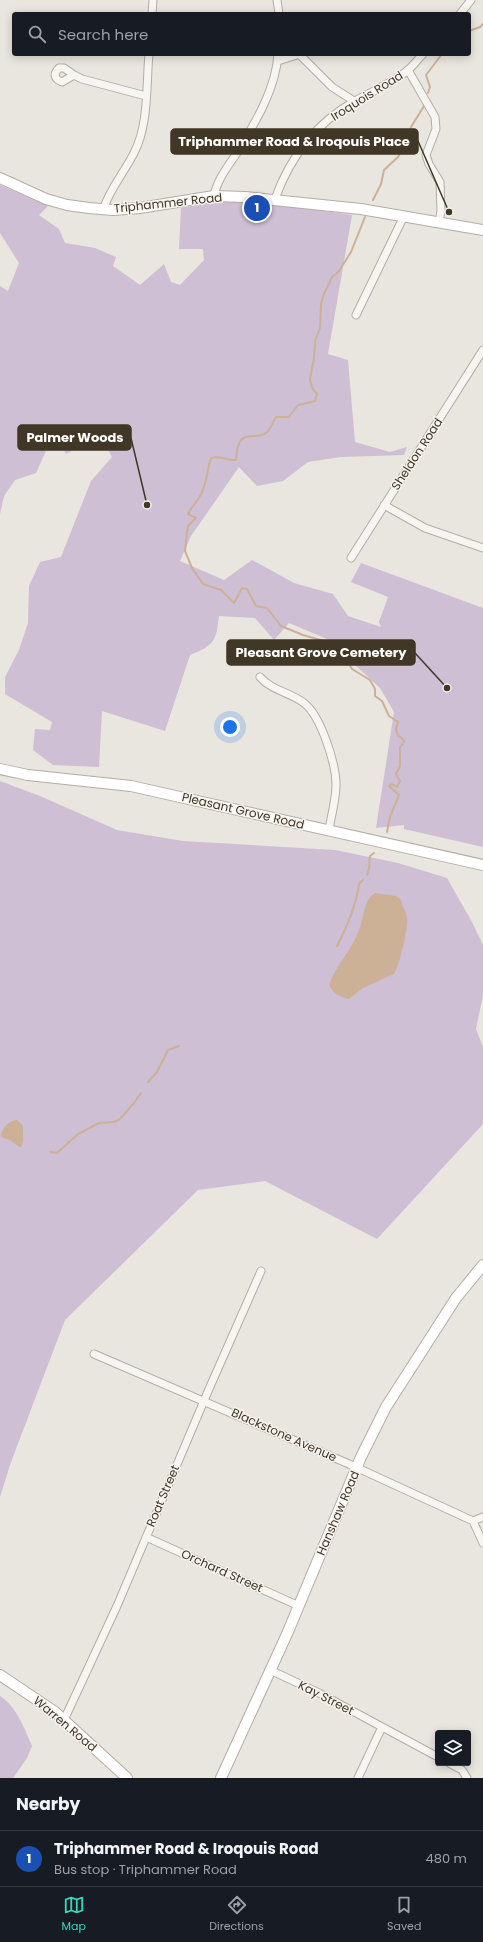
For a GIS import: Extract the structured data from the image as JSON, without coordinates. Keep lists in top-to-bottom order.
{
  "streets": {
    "street": [
      "Iroquois Road",
      "Triphammer Road",
      "Sheldon Road",
      "Pleasant Grove Road",
      "Blackstone Avenue",
      "Roat Street",
      "Hanshaw Road",
      "Orchard Street",
      "Kay Street",
      "Warren Road"
    ]
  },
  "crossings": [
    ["Iroquois Road", "Triphammer Road"],
    ["Blackstone Avenue", "Roat Street"],
    ["Blackstone Avenue", "Hanshaw Road"],
    ["Roat Street", "Orchard Street"],
    ["Roat Street", "Warren Road"],
    ["Hanshaw Road", "Orchard Street"],
    ["Hanshaw Road", "Kay Street"]
  ],
  "places": ["Triphammer Road & Iroqouis Place", "Palmer Woods", "Pleasant Grove Cemetery"],
  "page": {
    "search": "Search here",
    "pins": "1",
    "heading": "Nearby",
    "list": [
      {
        "mark": "1",
        "name": "Triphammer Road & Iroqouis Road",
        "note": "Bus stop · Triphammer Road",
        "value": "480 m"
      }
    ],
    "nav": ["Map", "Directions", "Saved"]
  }
}
